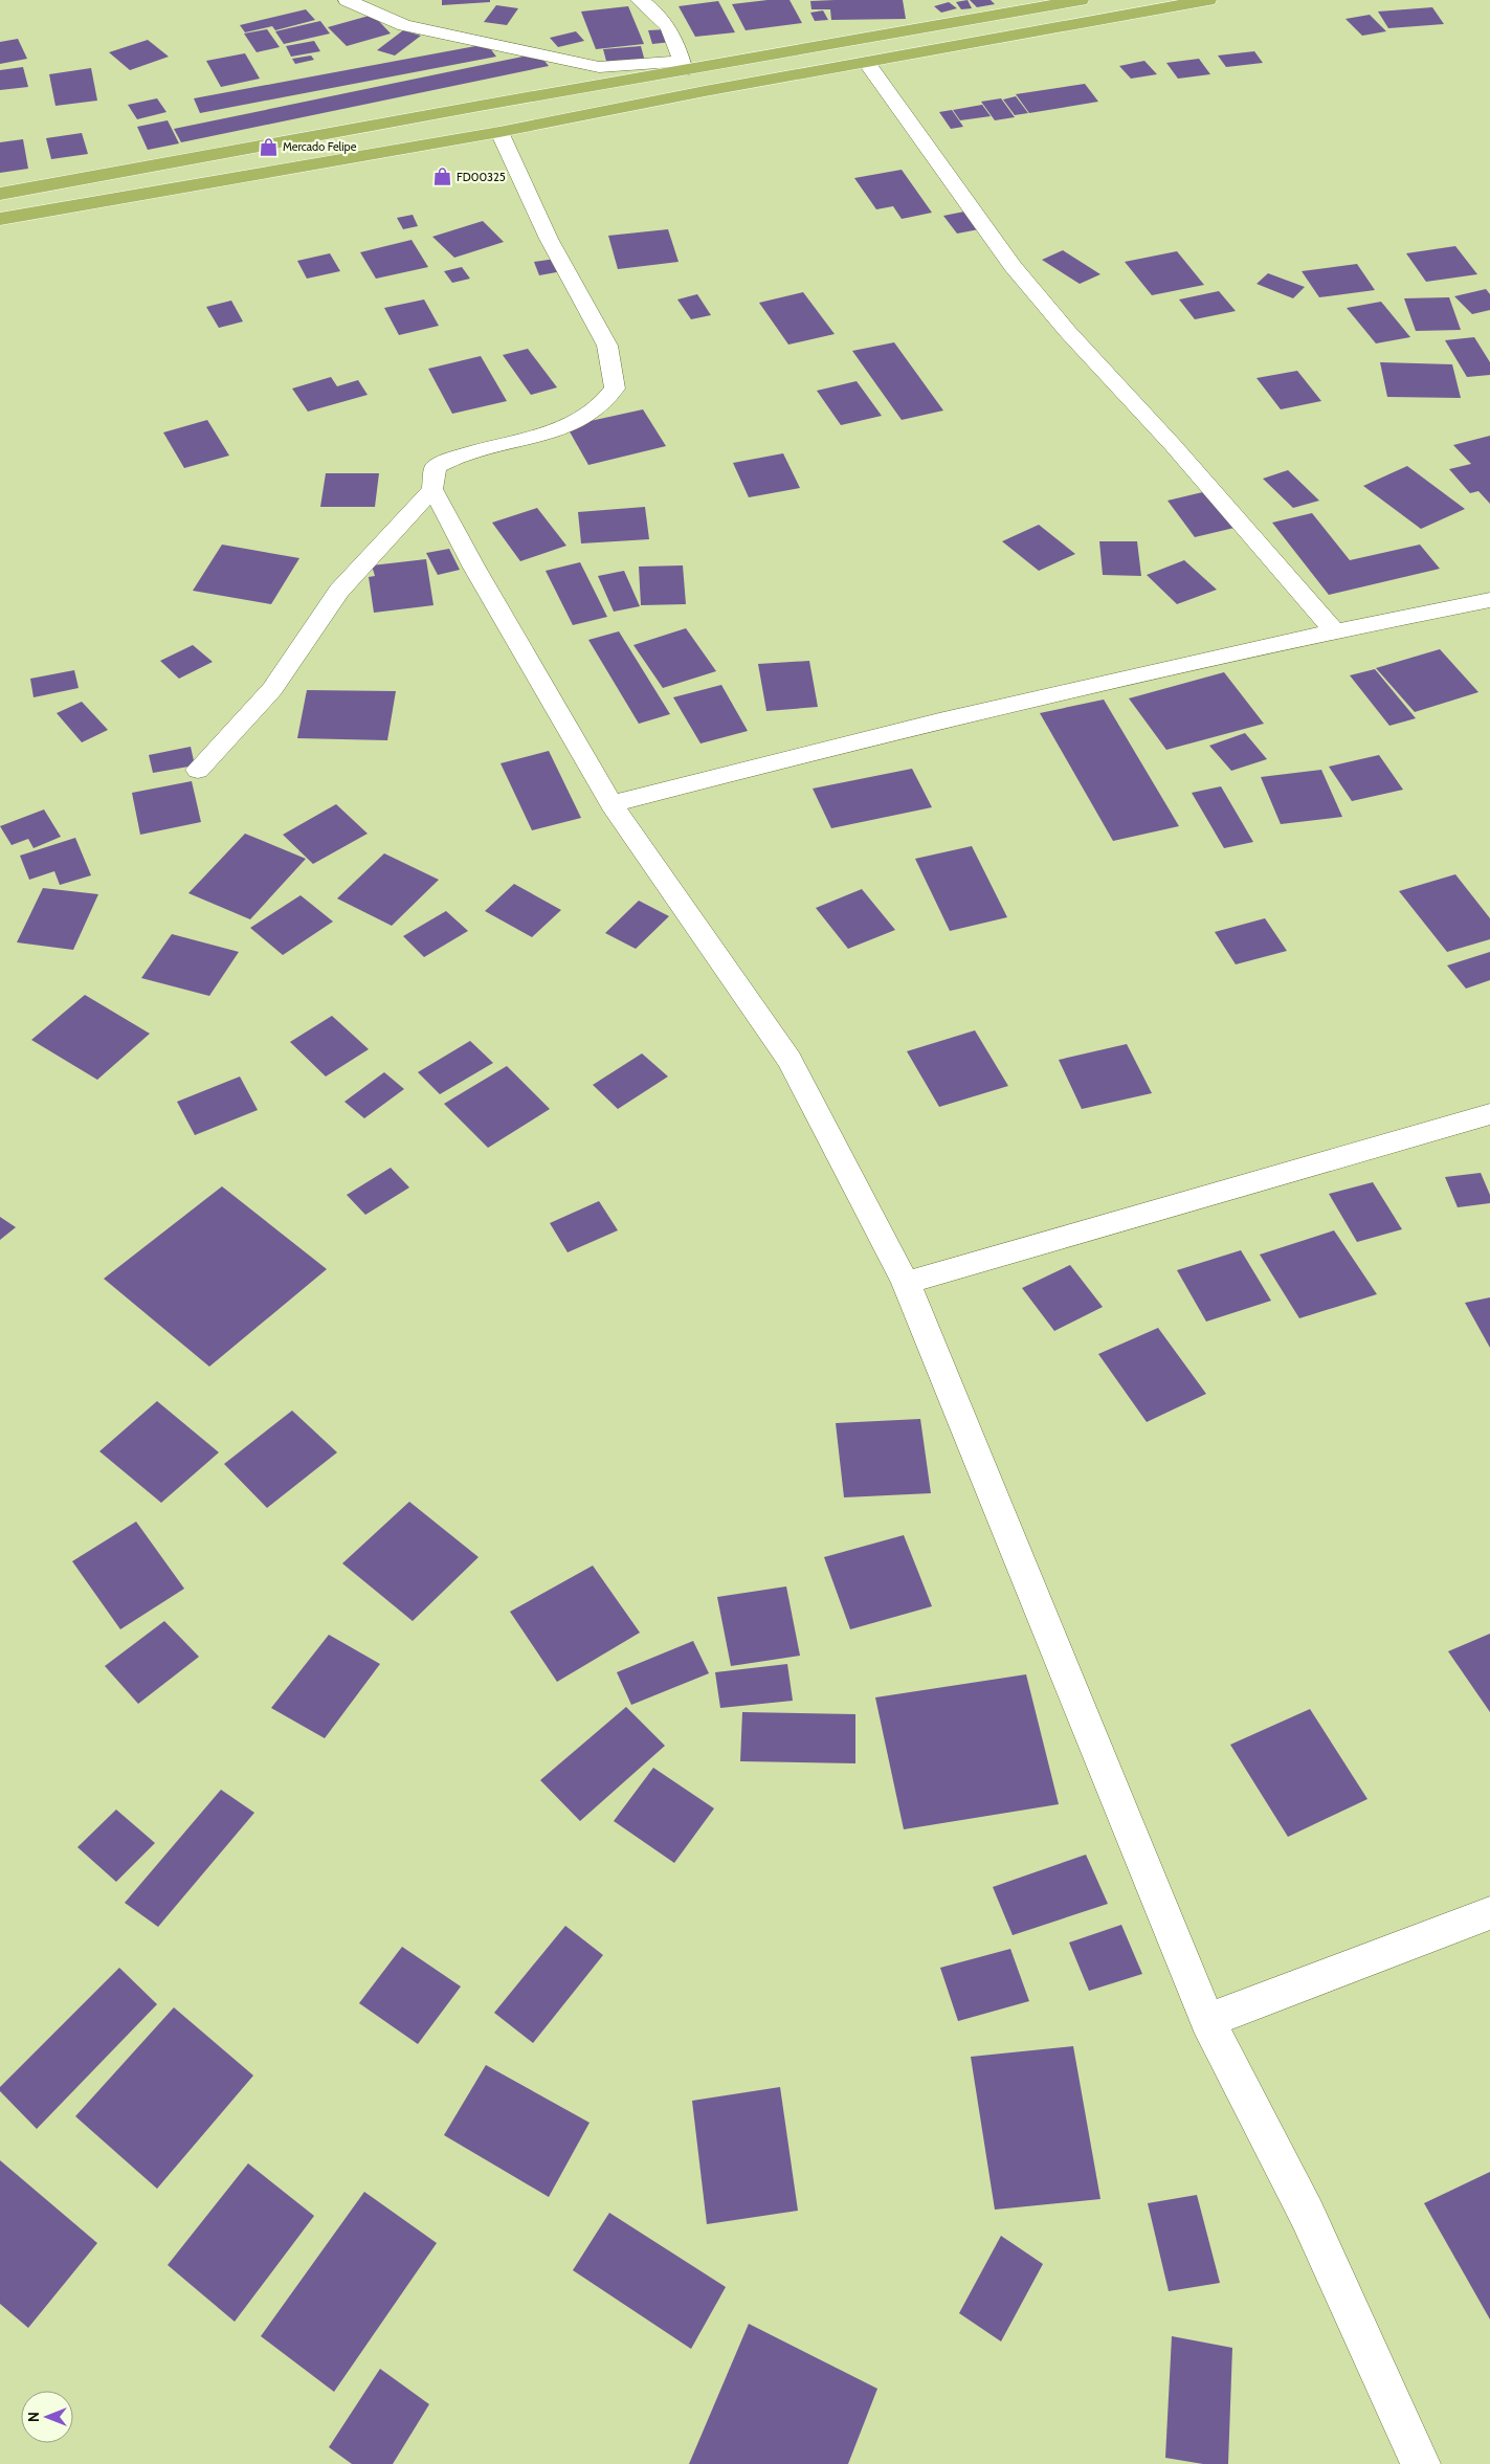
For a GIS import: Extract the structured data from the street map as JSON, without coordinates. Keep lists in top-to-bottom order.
{
  "places": {
    "shop": ["Mercado Felipe", "FD00325"]
  },
  "north": "left"
}
